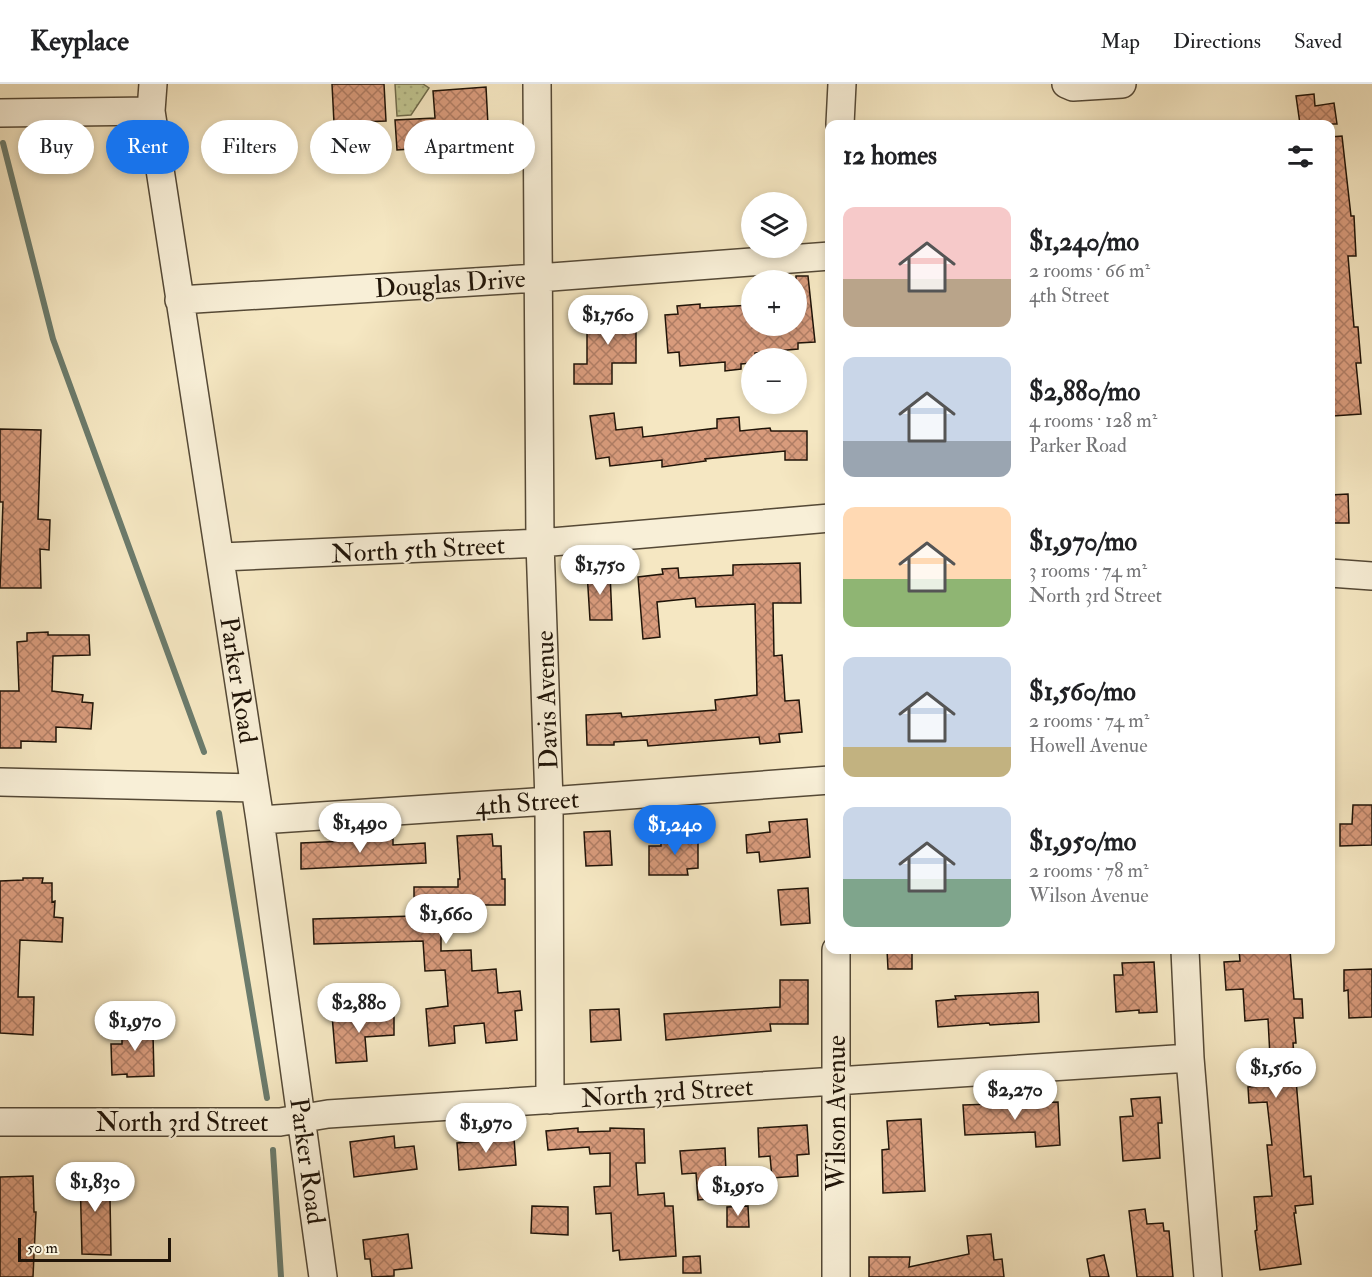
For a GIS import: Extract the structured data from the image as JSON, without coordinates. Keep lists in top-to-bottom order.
{
  "streets": {
    "street": [
      "Douglas Drive",
      "North 5th Street",
      "Parker Road",
      "Davis Avenue",
      "4th Street",
      "North 3rd Street",
      "Wilson Avenue"
    ]
  },
  "crossings": [
    ["Douglas Drive", "Parker Road"],
    ["Douglas Drive", "Davis Avenue"],
    ["North 5th Street", "Parker Road"],
    ["North 5th Street", "Davis Avenue"],
    ["Parker Road", "4th Street"],
    ["Parker Road", "North 3rd Street"],
    ["Davis Avenue", "4th Street"],
    ["Davis Avenue", "North 3rd Street"],
    ["North 3rd Street", "Wilson Avenue"]
  ],
  "scale_bar": "50 m",
  "page": {
    "header": "Keyplace",
    "nav": ["Map", "Directions", "Saved"],
    "chip": [
      "Buy",
      "Rent",
      "Filters",
      "New",
      "Apartment"
    ],
    "heading": "12 homes",
    "map_buttons": ["+", "−"],
    "list": [
      {
        "name": "$1,240/mo",
        "note": "2 rooms · 66 m² · 4th Street"
      },
      {
        "name": "$2,880/mo",
        "note": "4 rooms · 128 m² · Parker Road"
      },
      {
        "name": "$1,970/mo",
        "note": "3 rooms · 74 m² · North 3rd Street"
      },
      {
        "name": "$1,560/mo",
        "note": "2 rooms · 74 m² · Howell Avenue"
      },
      {
        "name": "$1,950/mo",
        "note": "2 rooms · 78 m² · Wilson Avenue"
      }
    ],
    "price": [
      "$1,760",
      "$1,750",
      "$1,490",
      "$1,240",
      "$1,660",
      "$2,880",
      "$1,970",
      "$1,560",
      "$2,270",
      "$1,970",
      "$1,830",
      "$1,950"
    ],
    "scale": "50 m"
  }
}
